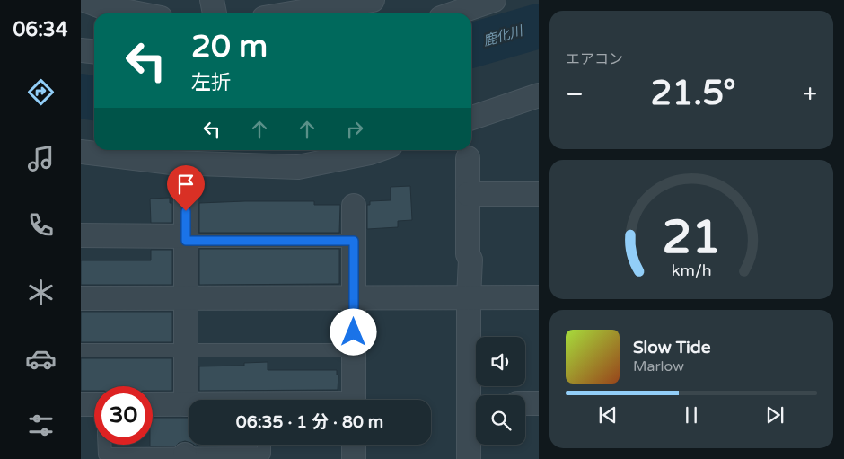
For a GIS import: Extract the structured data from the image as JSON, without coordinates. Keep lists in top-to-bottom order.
{
  "water": ["鹿化川"],
  "page": {
    "tabs": "06:34",
    "tile": "エアコン",
    "turn": ["20 m", "左折"],
    "heat": ["−", "21.5°", "+"],
    "song": ["Slow Tide", "Marlow"],
    "limit": "30",
    "trip": "06:35 · 1 分 · 80 m",
    "gauge": ["21", "km/h"]
  }
}
